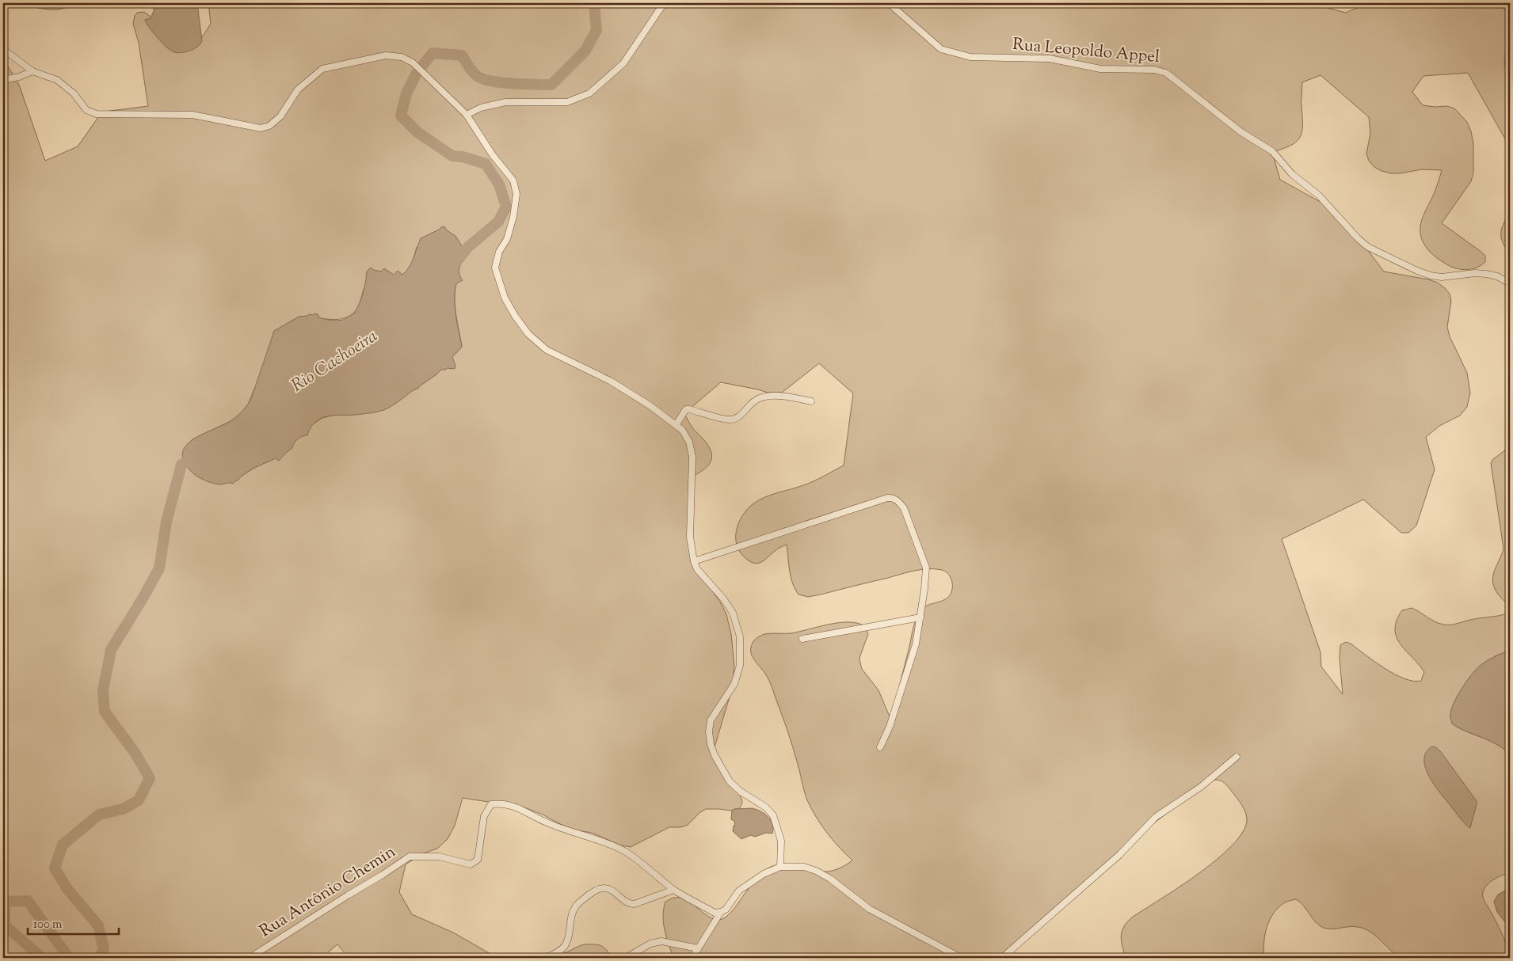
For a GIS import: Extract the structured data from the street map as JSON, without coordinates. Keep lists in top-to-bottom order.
{
  "streets": {
    "street": ["Rua Leopoldo Appel", "Rua Antônio Chemin"]
  },
  "water": ["Rio Cachoeira"],
  "scale_bar": "100 m"
}
